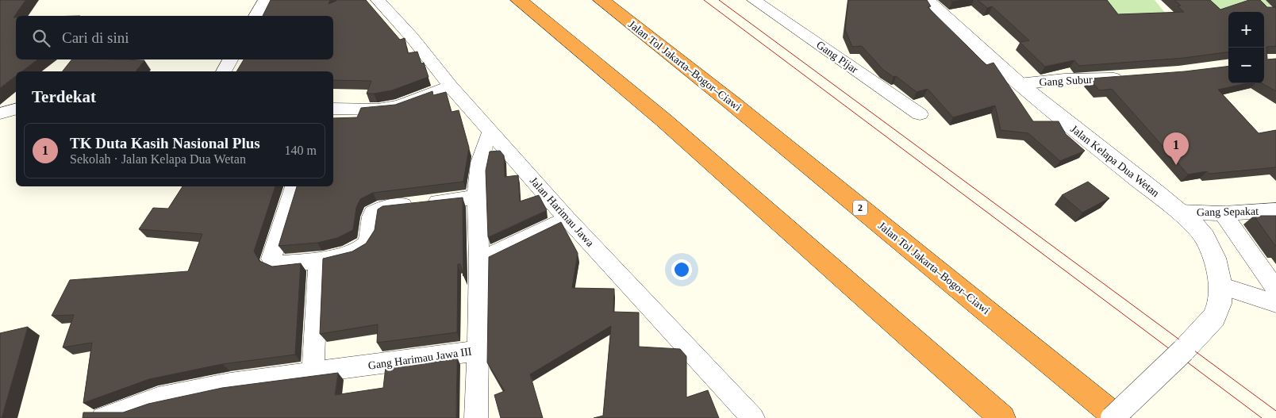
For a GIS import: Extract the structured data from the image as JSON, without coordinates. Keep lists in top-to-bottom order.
{
  "streets": {
    "highway": ["Jalan Tol Jakarta–Bogor–Ciawi", "2"],
    "street": [
      "Gang Pijar",
      "Gang Subur",
      "Jalan Kelapa Dua Wetan",
      "Jalan Harimau Jawa",
      "Gang Sepakat",
      "Gang Harimau Jawa III"
    ]
  },
  "crossings": [
    ["Gang Subur", "Jalan Kelapa Dua Wetan"],
    ["Jalan Kelapa Dua Wetan", "Gang Sepakat"],
    ["Jalan Harimau Jawa", "Gang Harimau Jawa III"]
  ],
  "page": {
    "map_buttons": ["+", "−"],
    "search": "Cari di sini",
    "heading": "Terdekat",
    "list": [
      {
        "mark": "1",
        "name": "TK Duta Kasih Nasional Plus",
        "note": "Sekolah · Jalan Kelapa Dua Wetan",
        "value": "140 m"
      }
    ],
    "pins": "1"
  }
}
